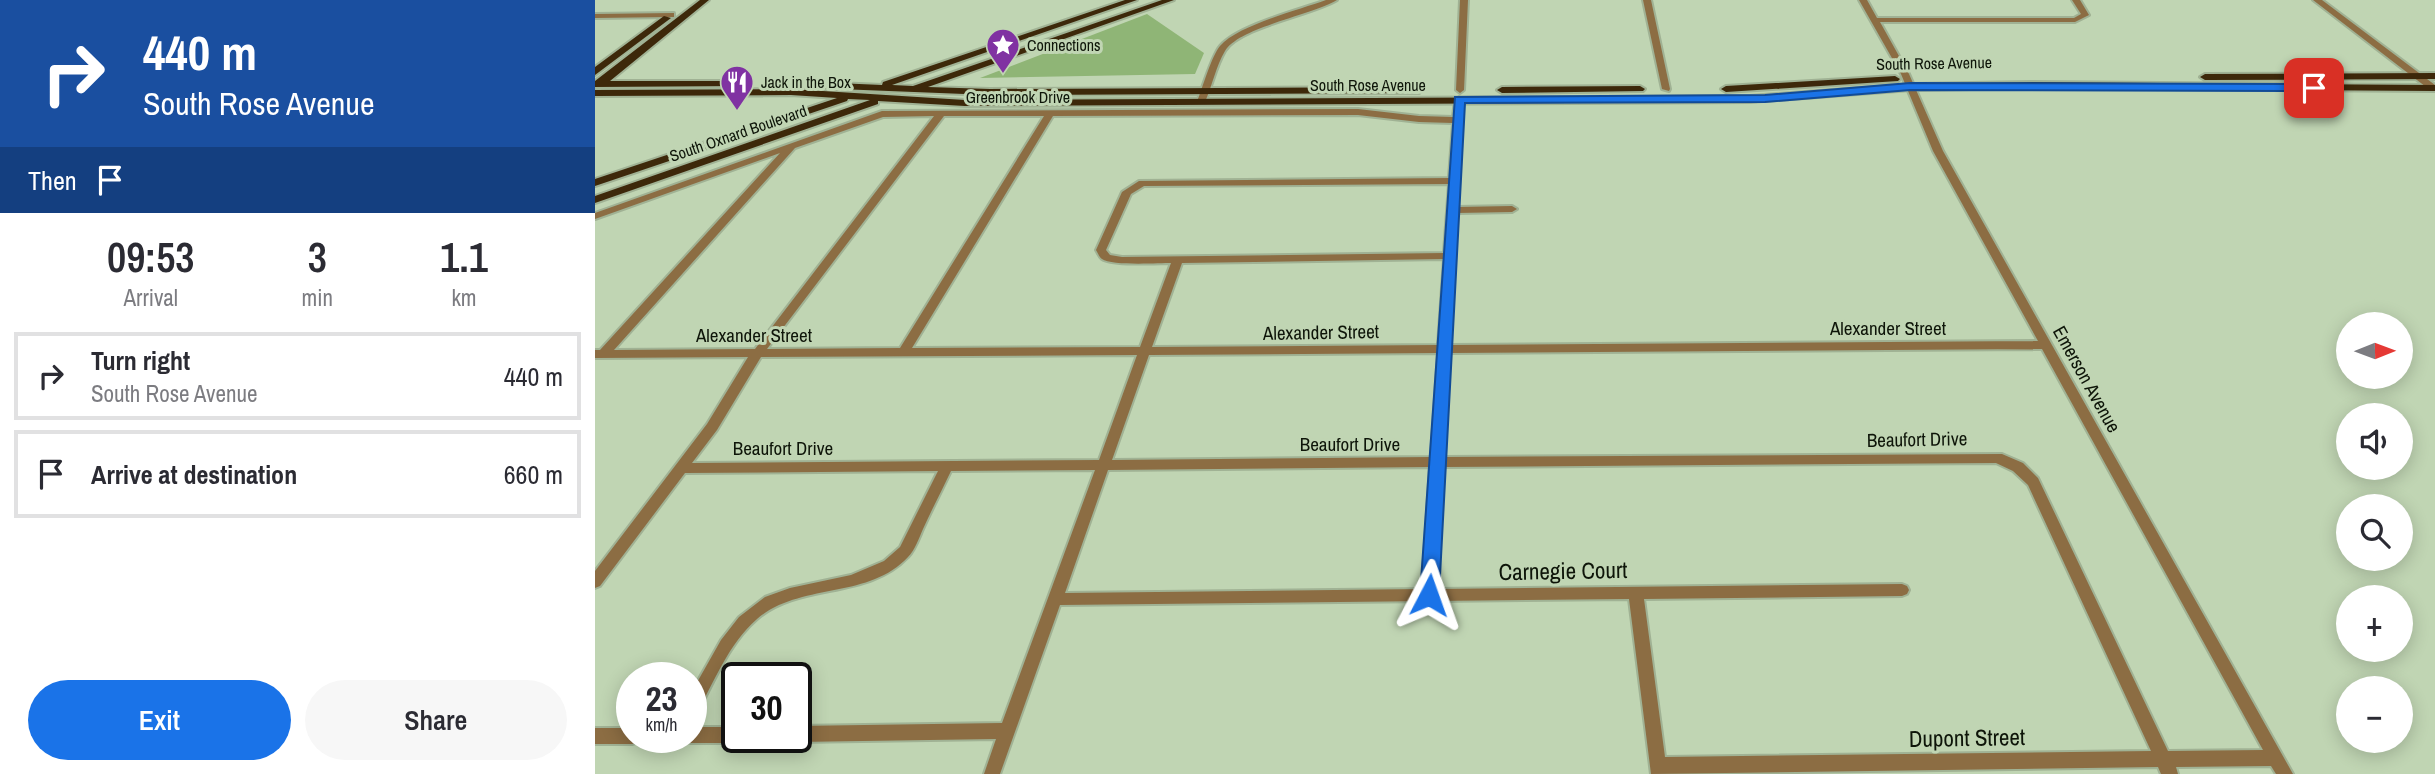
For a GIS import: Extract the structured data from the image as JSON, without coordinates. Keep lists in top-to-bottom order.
{
  "streets": {
    "main road": ["South Rose Avenue", "South Oxnard Boulevard"],
    "street": [
      "Greenbrook Drive",
      "Alexander Street",
      "Emerson Avenue",
      "Beaufort Drive",
      "Carnegie Court",
      "Dupont Street"
    ]
  },
  "crossings": [
    ["South Rose Avenue", "South Oxnard Boulevard"],
    ["South Rose Avenue", "Emerson Avenue"],
    ["Alexander Street", "Emerson Avenue"],
    ["Emerson Avenue", "Dupont Street"],
    ["Beaufort Drive", "Dupont Street"]
  ],
  "places": {
    "place": ["Connections"],
    "restaurant": ["Jack in the Box"]
  },
  "north": "right",
  "page": {
    "turn": ["440 m", "South Rose Avenue"],
    "then": "Then",
    "eta": [
      "09:53",
      "Arrival",
      "3",
      "min",
      "1.1",
      "km"
    ],
    "map_buttons": ["+", "−"],
    "list": [
      {
        "name": "Turn right",
        "note": "South Rose Avenue",
        "value": "440 m"
      },
      {
        "name": "Arrive at destination",
        "value": "660 m"
      }
    ],
    "speed": "23 km/h",
    "limit": "30",
    "buttons": ["Exit", "Share"]
  }
}
